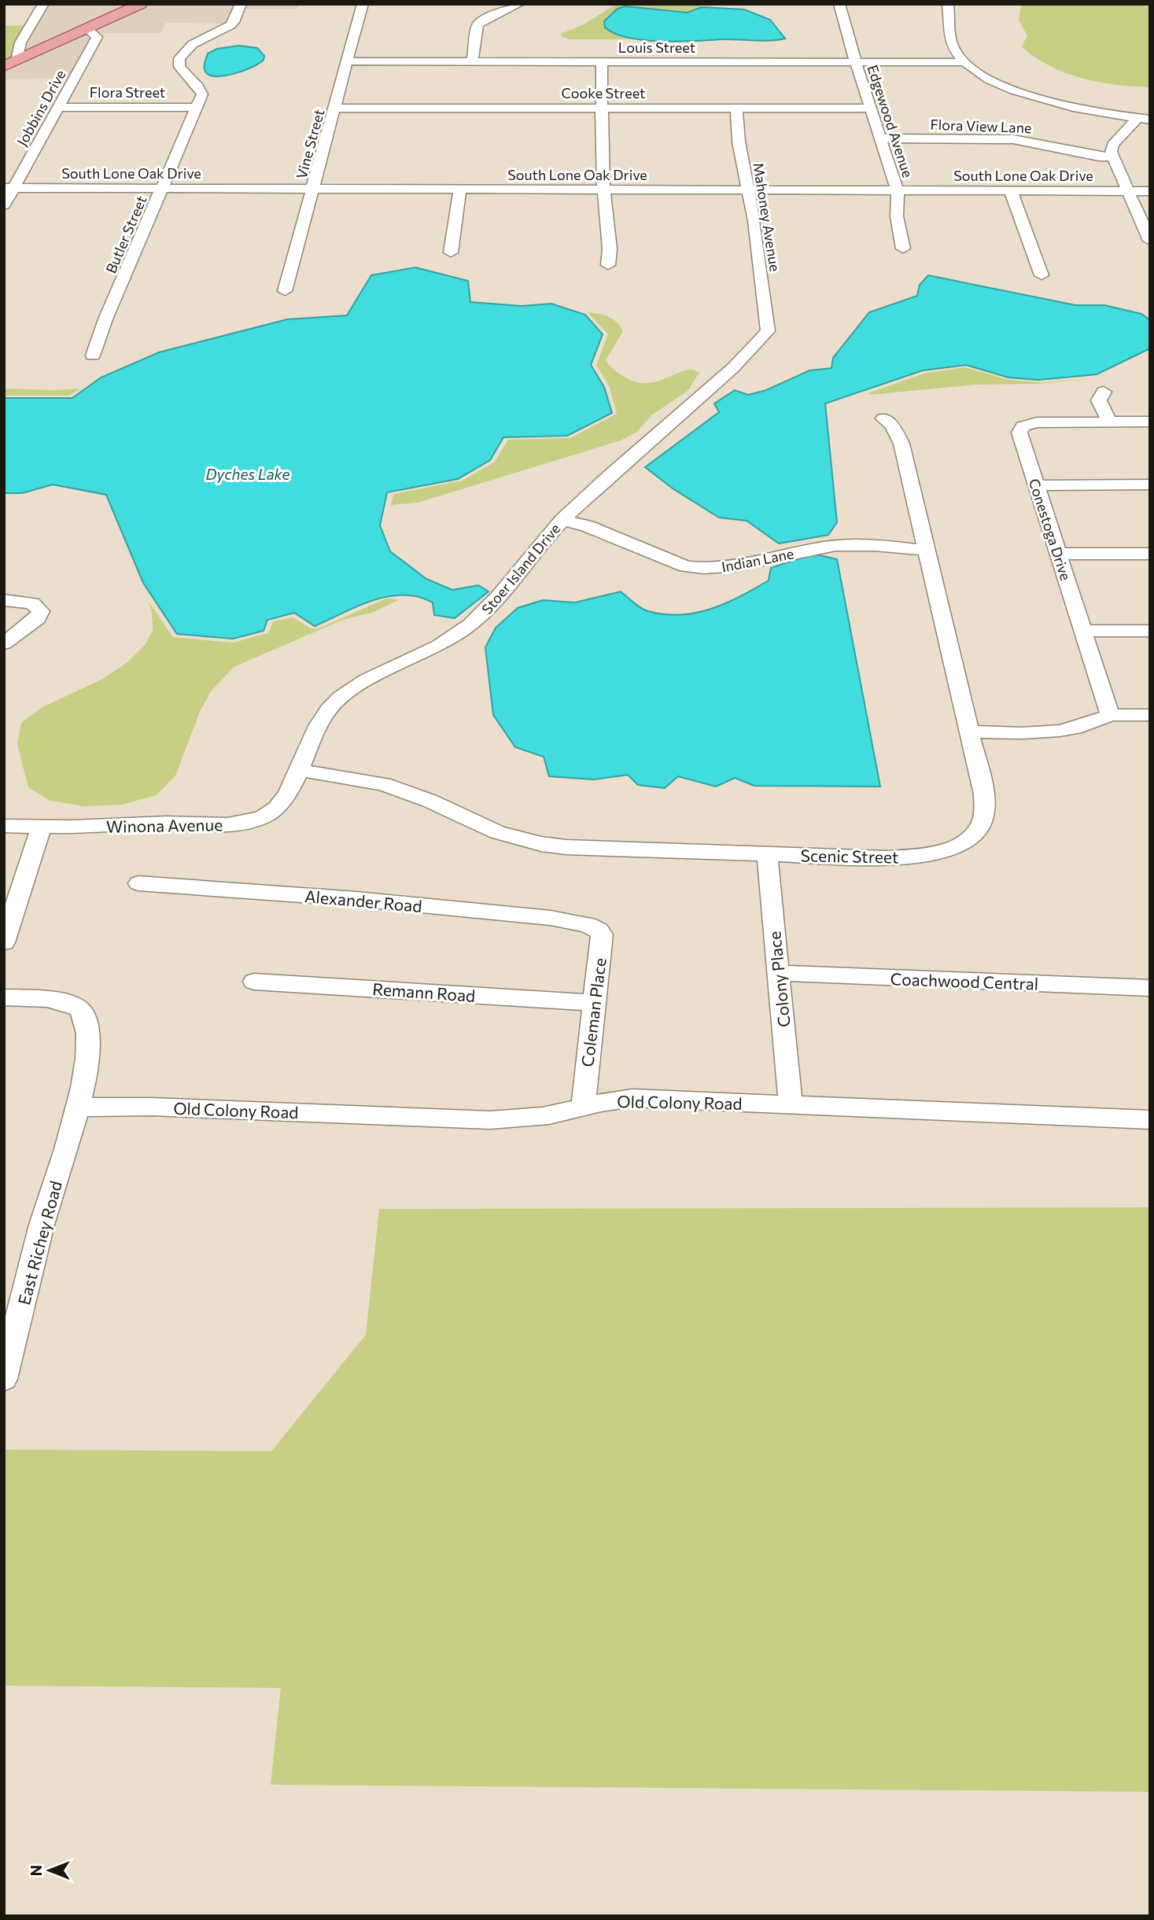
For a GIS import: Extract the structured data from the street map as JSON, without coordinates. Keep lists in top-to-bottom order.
{
  "streets": {
    "street": [
      "Louis Street",
      "Flora Street",
      "Cooke Street",
      "Jobbins Drive",
      "Edgewood Avenue",
      "Flora View Lane",
      "Vine Street",
      "South Lone Oak Drive",
      "Mahoney Avenue",
      "Butler Street",
      "Conestoga Drive",
      "Indian Lane",
      "Stoer Island Drive",
      "Winona Avenue",
      "Scenic Street",
      "Alexander Road",
      "Colony Place",
      "Coachwood Central",
      "Remann Road",
      "Coleman Place",
      "Old Colony Road",
      "East Richey Road"
    ]
  },
  "crossings": [
    ["Louis Street", "Edgewood Avenue"],
    ["Louis Street", "Vine Street"],
    ["Flora Street", "Jobbins Drive"],
    ["Flora Street", "Butler Street"],
    ["Cooke Street", "Edgewood Avenue"],
    ["Cooke Street", "Vine Street"],
    ["Cooke Street", "Mahoney Avenue"],
    ["Jobbins Drive", "South Lone Oak Drive"],
    ["Edgewood Avenue", "Flora View Lane"],
    ["Edgewood Avenue", "South Lone Oak Drive"],
    ["Vine Street", "South Lone Oak Drive"],
    ["South Lone Oak Drive", "Mahoney Avenue"],
    ["South Lone Oak Drive", "Butler Street"],
    ["Mahoney Avenue", "Stoer Island Drive"],
    ["Indian Lane", "Stoer Island Drive"],
    ["Indian Lane", "Scenic Street"],
    ["Stoer Island Drive", "Winona Avenue"],
    ["Stoer Island Drive", "Scenic Street"],
    ["Winona Avenue", "Scenic Street"],
    ["Scenic Street", "Colony Place"],
    ["Alexander Road", "Coleman Place"],
    ["Colony Place", "Coachwood Central"],
    ["Colony Place", "Old Colony Road"],
    ["Remann Road", "Coleman Place"],
    ["Coleman Place", "Old Colony Road"],
    ["Old Colony Road", "East Richey Road"]
  ],
  "water": ["Dyches Lake"],
  "north": "left"
}
